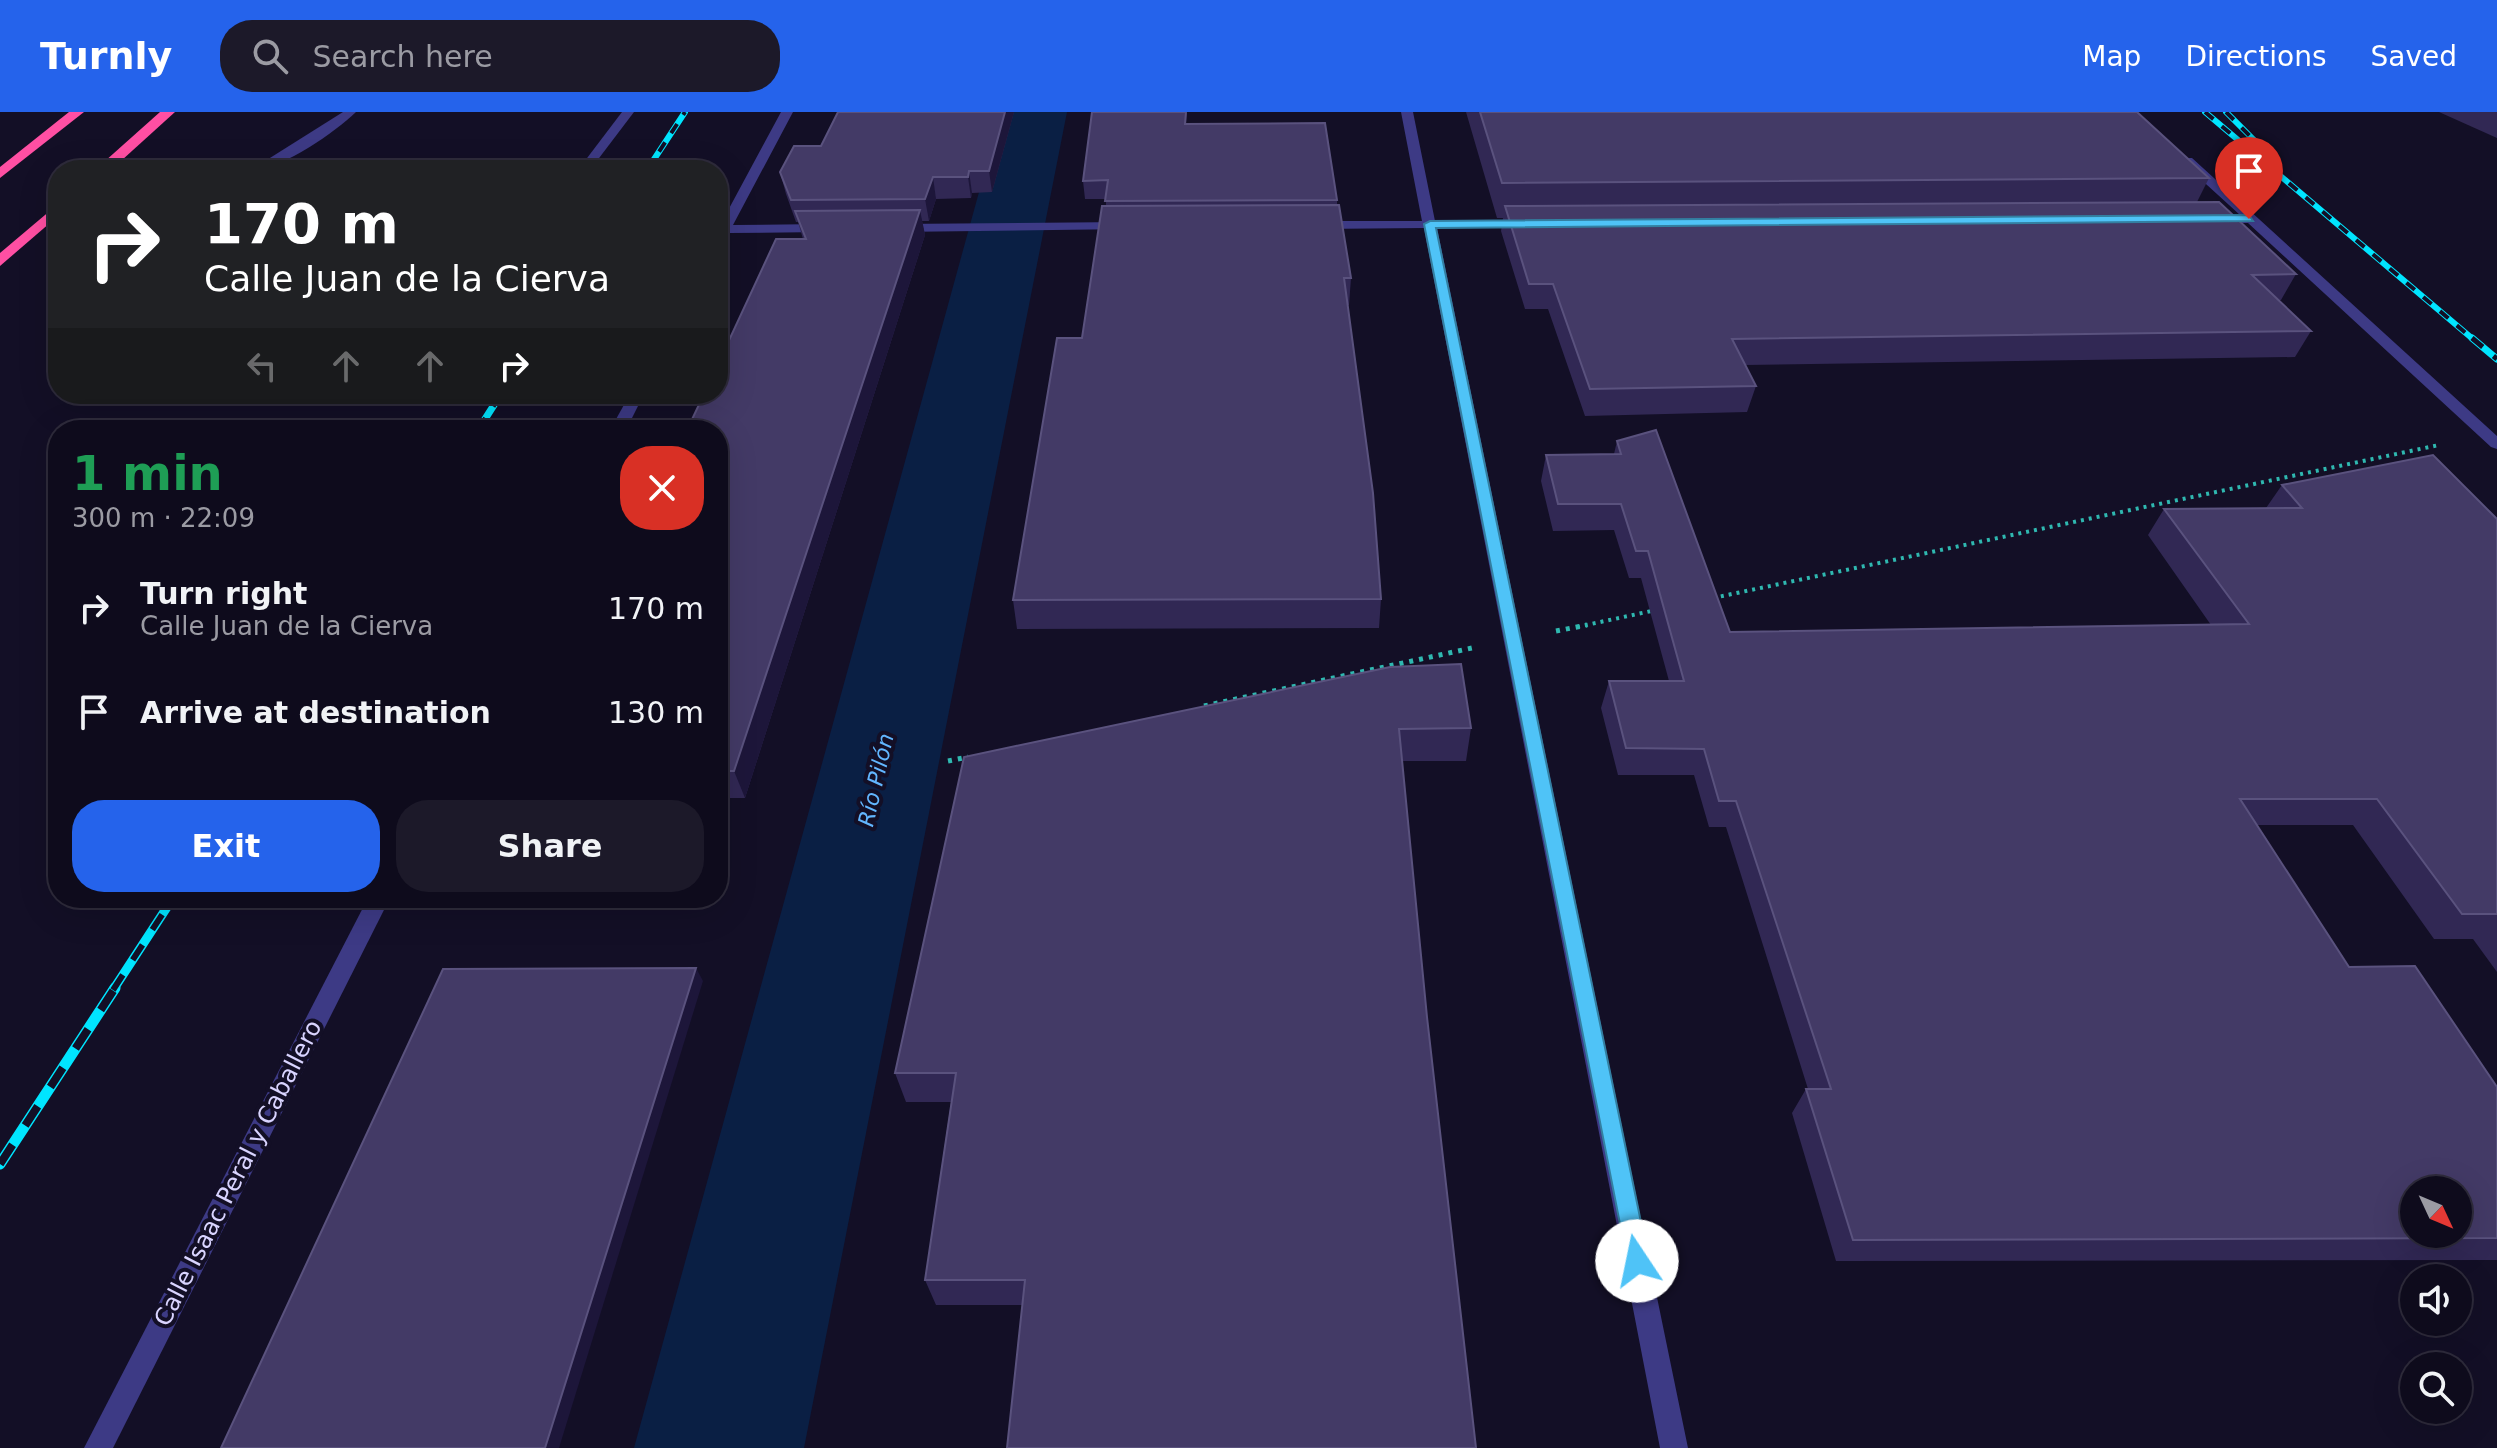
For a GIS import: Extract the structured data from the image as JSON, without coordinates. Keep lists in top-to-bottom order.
{
  "streets": {
    "street": ["Calle Isaac Peral y Caballero"]
  },
  "water": ["Río Pilón"],
  "north": "bottom right",
  "page": {
    "header": "Turnly",
    "search": "Search here",
    "nav": ["Map", "Directions", "Saved"],
    "turn": ["170 m", "Calle Juan de la Cierva"],
    "heading": ["1 min", "300 m · 22:09"],
    "list": [
      {
        "name": "Turn right",
        "note": "Calle Juan de la Cierva",
        "value": "170 m"
      },
      {
        "name": "Arrive at destination",
        "value": "130 m"
      }
    ],
    "buttons": ["Exit", "Share"]
  }
}
